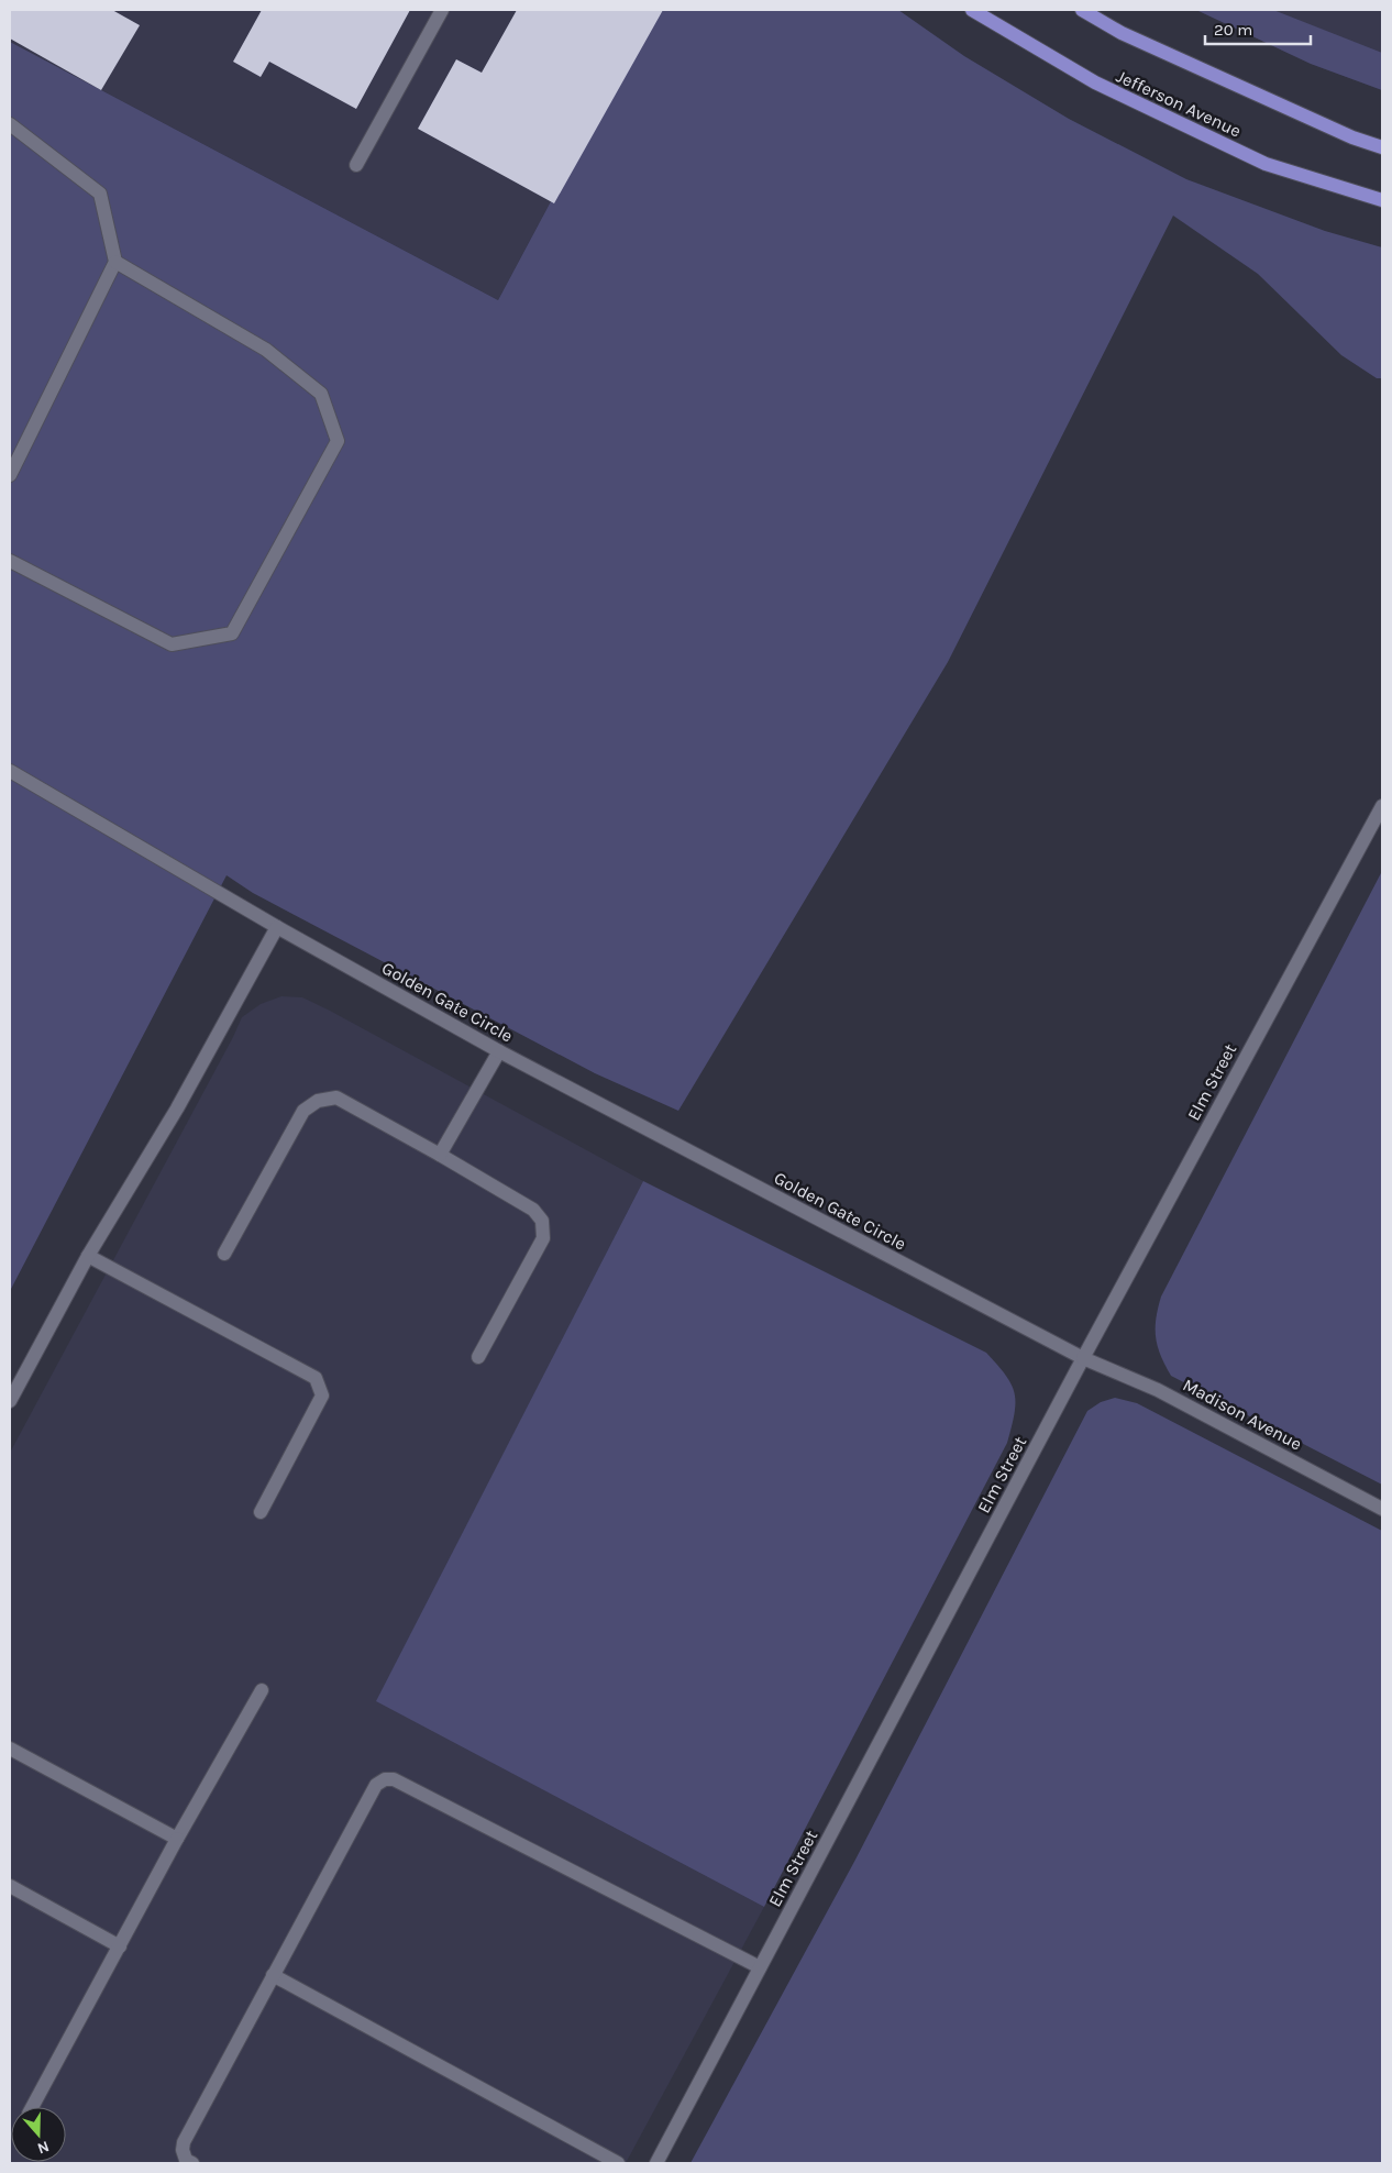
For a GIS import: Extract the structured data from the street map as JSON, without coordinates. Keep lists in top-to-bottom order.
{
  "streets": {
    "main road": ["Jefferson Avenue"],
    "street": ["Golden Gate Circle", "Elm Street", "Madison Avenue"]
  },
  "crossings": [
    ["Golden Gate Circle", "Elm Street"],
    ["Golden Gate Circle", "Madison Avenue"],
    ["Elm Street", "Madison Avenue"]
  ],
  "scale_bar": "20 m",
  "north": "bottom"
}
